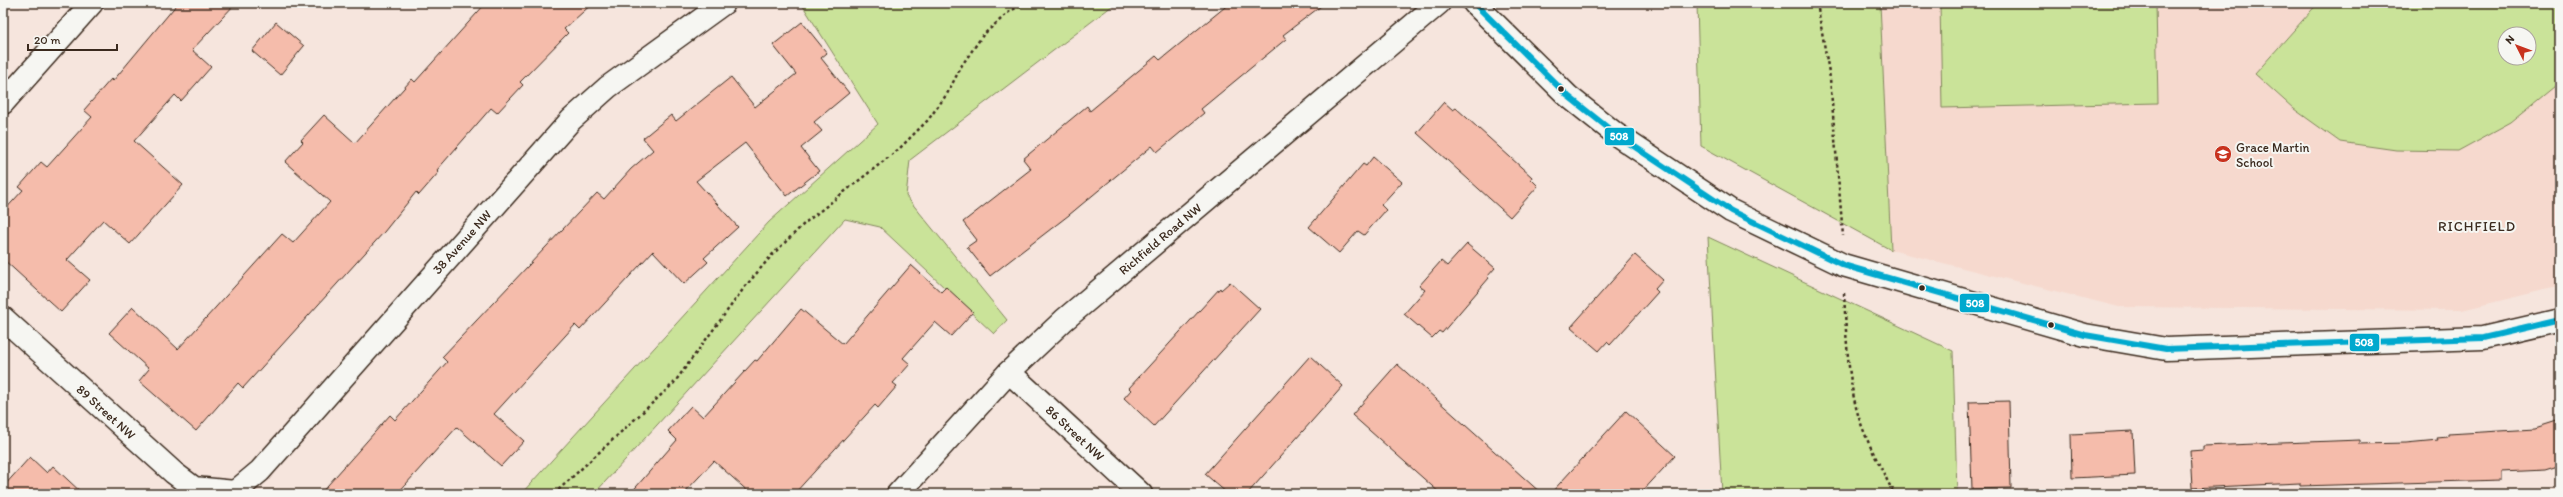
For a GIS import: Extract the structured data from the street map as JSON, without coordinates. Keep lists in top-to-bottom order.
{
  "streets": {
    "street": [
      "Richfield Road NW",
      "38 Avenue NW",
      "89 Street NW",
      "86 Street NW"
    ]
  },
  "crossings": [
    ["Richfield Road NW", "86 Street NW"],
    ["38 Avenue NW", "89 Street NW"]
  ],
  "districts": ["RICHFIELD"],
  "places": {
    "school or university": ["Grace Martin School"]
  },
  "lines": ["transit line 508"],
  "scale_bar": "20 m",
  "north": "top left"
}
